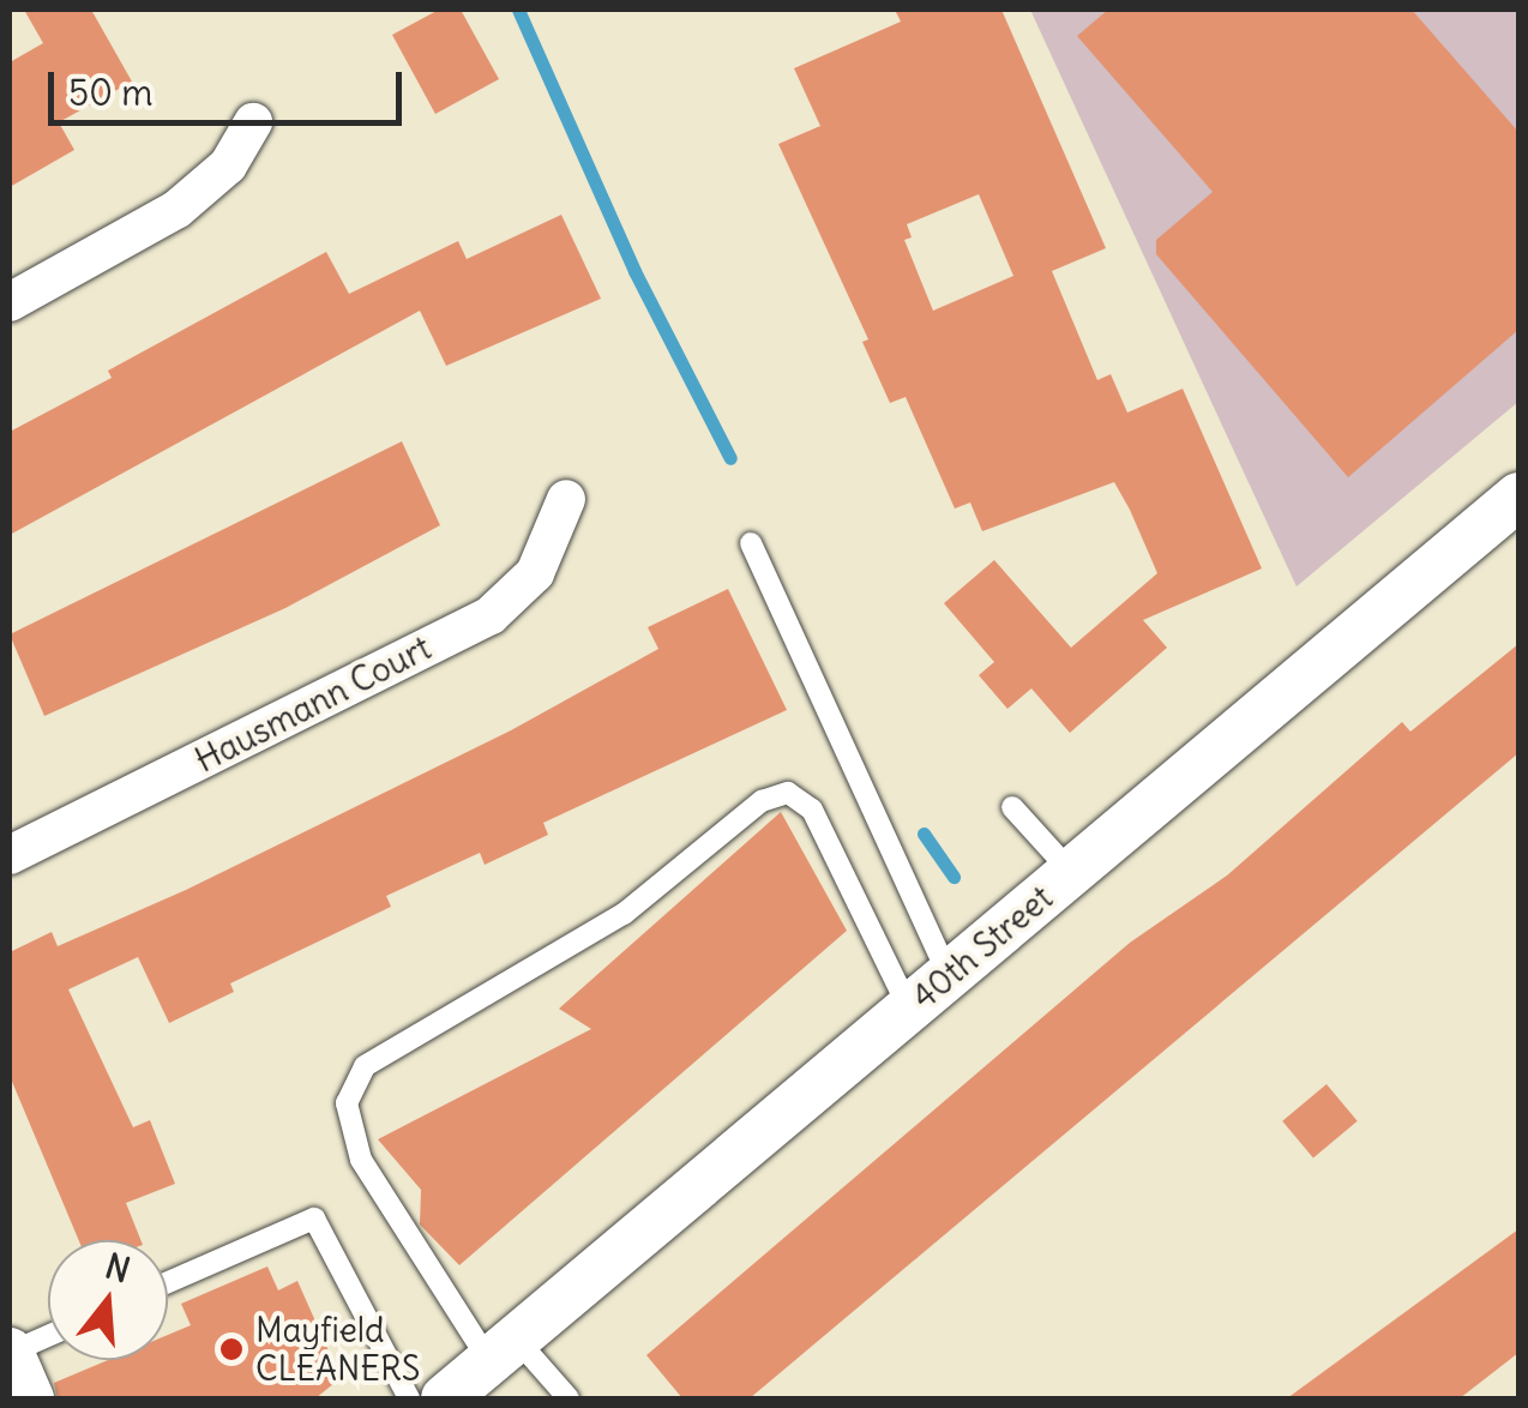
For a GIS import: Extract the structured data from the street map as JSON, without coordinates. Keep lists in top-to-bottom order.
{
  "streets": {
    "street": ["Hausmann Court", "40th Street"]
  },
  "places": ["Mayfield CLEANERS"],
  "scale_bar": "50 m",
  "north": "top"
}
